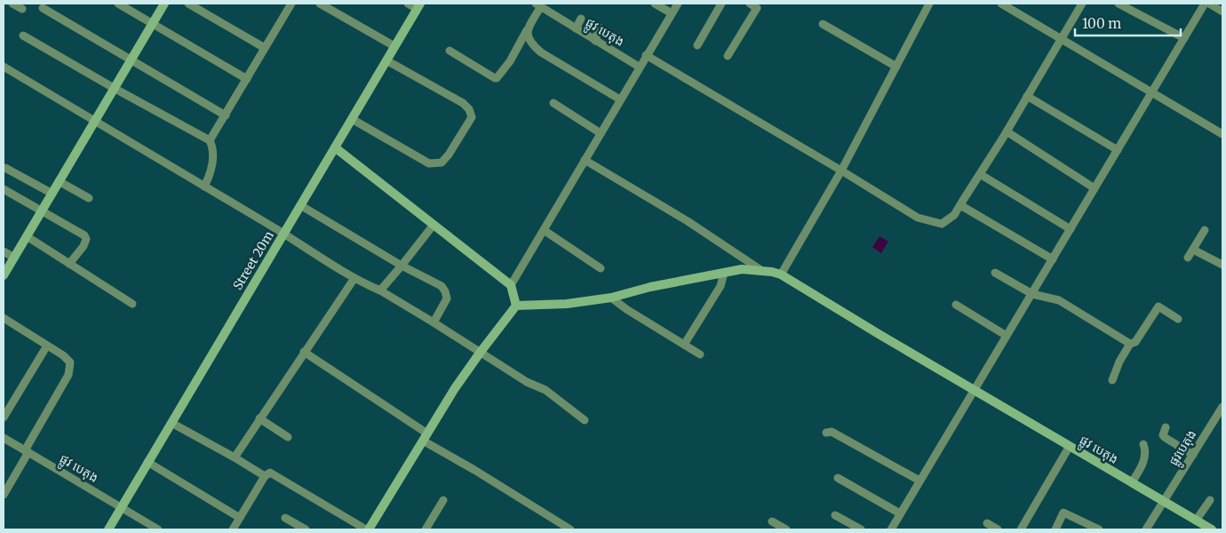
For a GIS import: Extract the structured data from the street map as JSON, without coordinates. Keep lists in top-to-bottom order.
{
  "streets": {
    "street": ["ផ្លូវ បេតុង", "Street 20m", "ផ្លូវបេតុង"]
  },
  "crossings": [
    ["ផ្លូវ បេតុង", "Street 20m"],
    ["ផ្លូវ បេតុង", "ផ្លូវបេតុង"]
  ],
  "scale_bar": "100 m"
}
